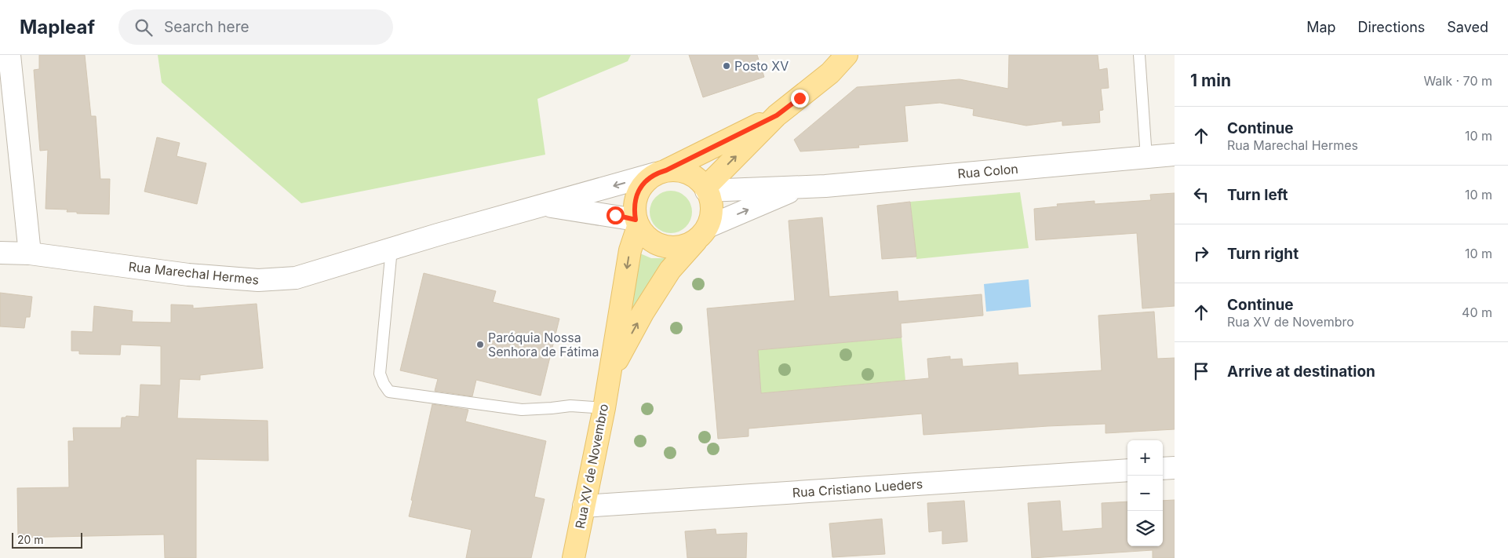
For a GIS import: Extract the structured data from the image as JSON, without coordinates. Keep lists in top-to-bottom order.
{
  "streets": {
    "main road": ["Rua XV de Novembro"],
    "street": ["Rua Colon", "Rua Marechal Hermes", "Rua Cristiano Lueders"]
  },
  "crossings": [
    ["Rua Colon", "Rua Marechal Hermes"],
    ["Rua Colon", "Rua XV de Novembro"],
    ["Rua Marechal Hermes", "Rua XV de Novembro"],
    ["Rua XV de Novembro", "Rua Cristiano Lueders"]
  ],
  "places": ["Posto XV", "Paróquia Nossa Senhora de Fátima"],
  "scale_bar": "20 m",
  "page": {
    "header": "Mapleaf",
    "search": "Search here",
    "nav": ["Map", "Directions", "Saved"],
    "heading": ["1 min", "Walk · 70 m"],
    "list": [
      ["Continue", "Rua Marechal Hermes", "10 m"],
      ["Turn left", "10 m"],
      ["Turn right", "10 m"],
      ["Continue", "Rua XV de Novembro", "40 m"],
      "Arrive at destination"
    ],
    "map_buttons": ["+", "−"],
    "scale": "20 m"
  }
}
